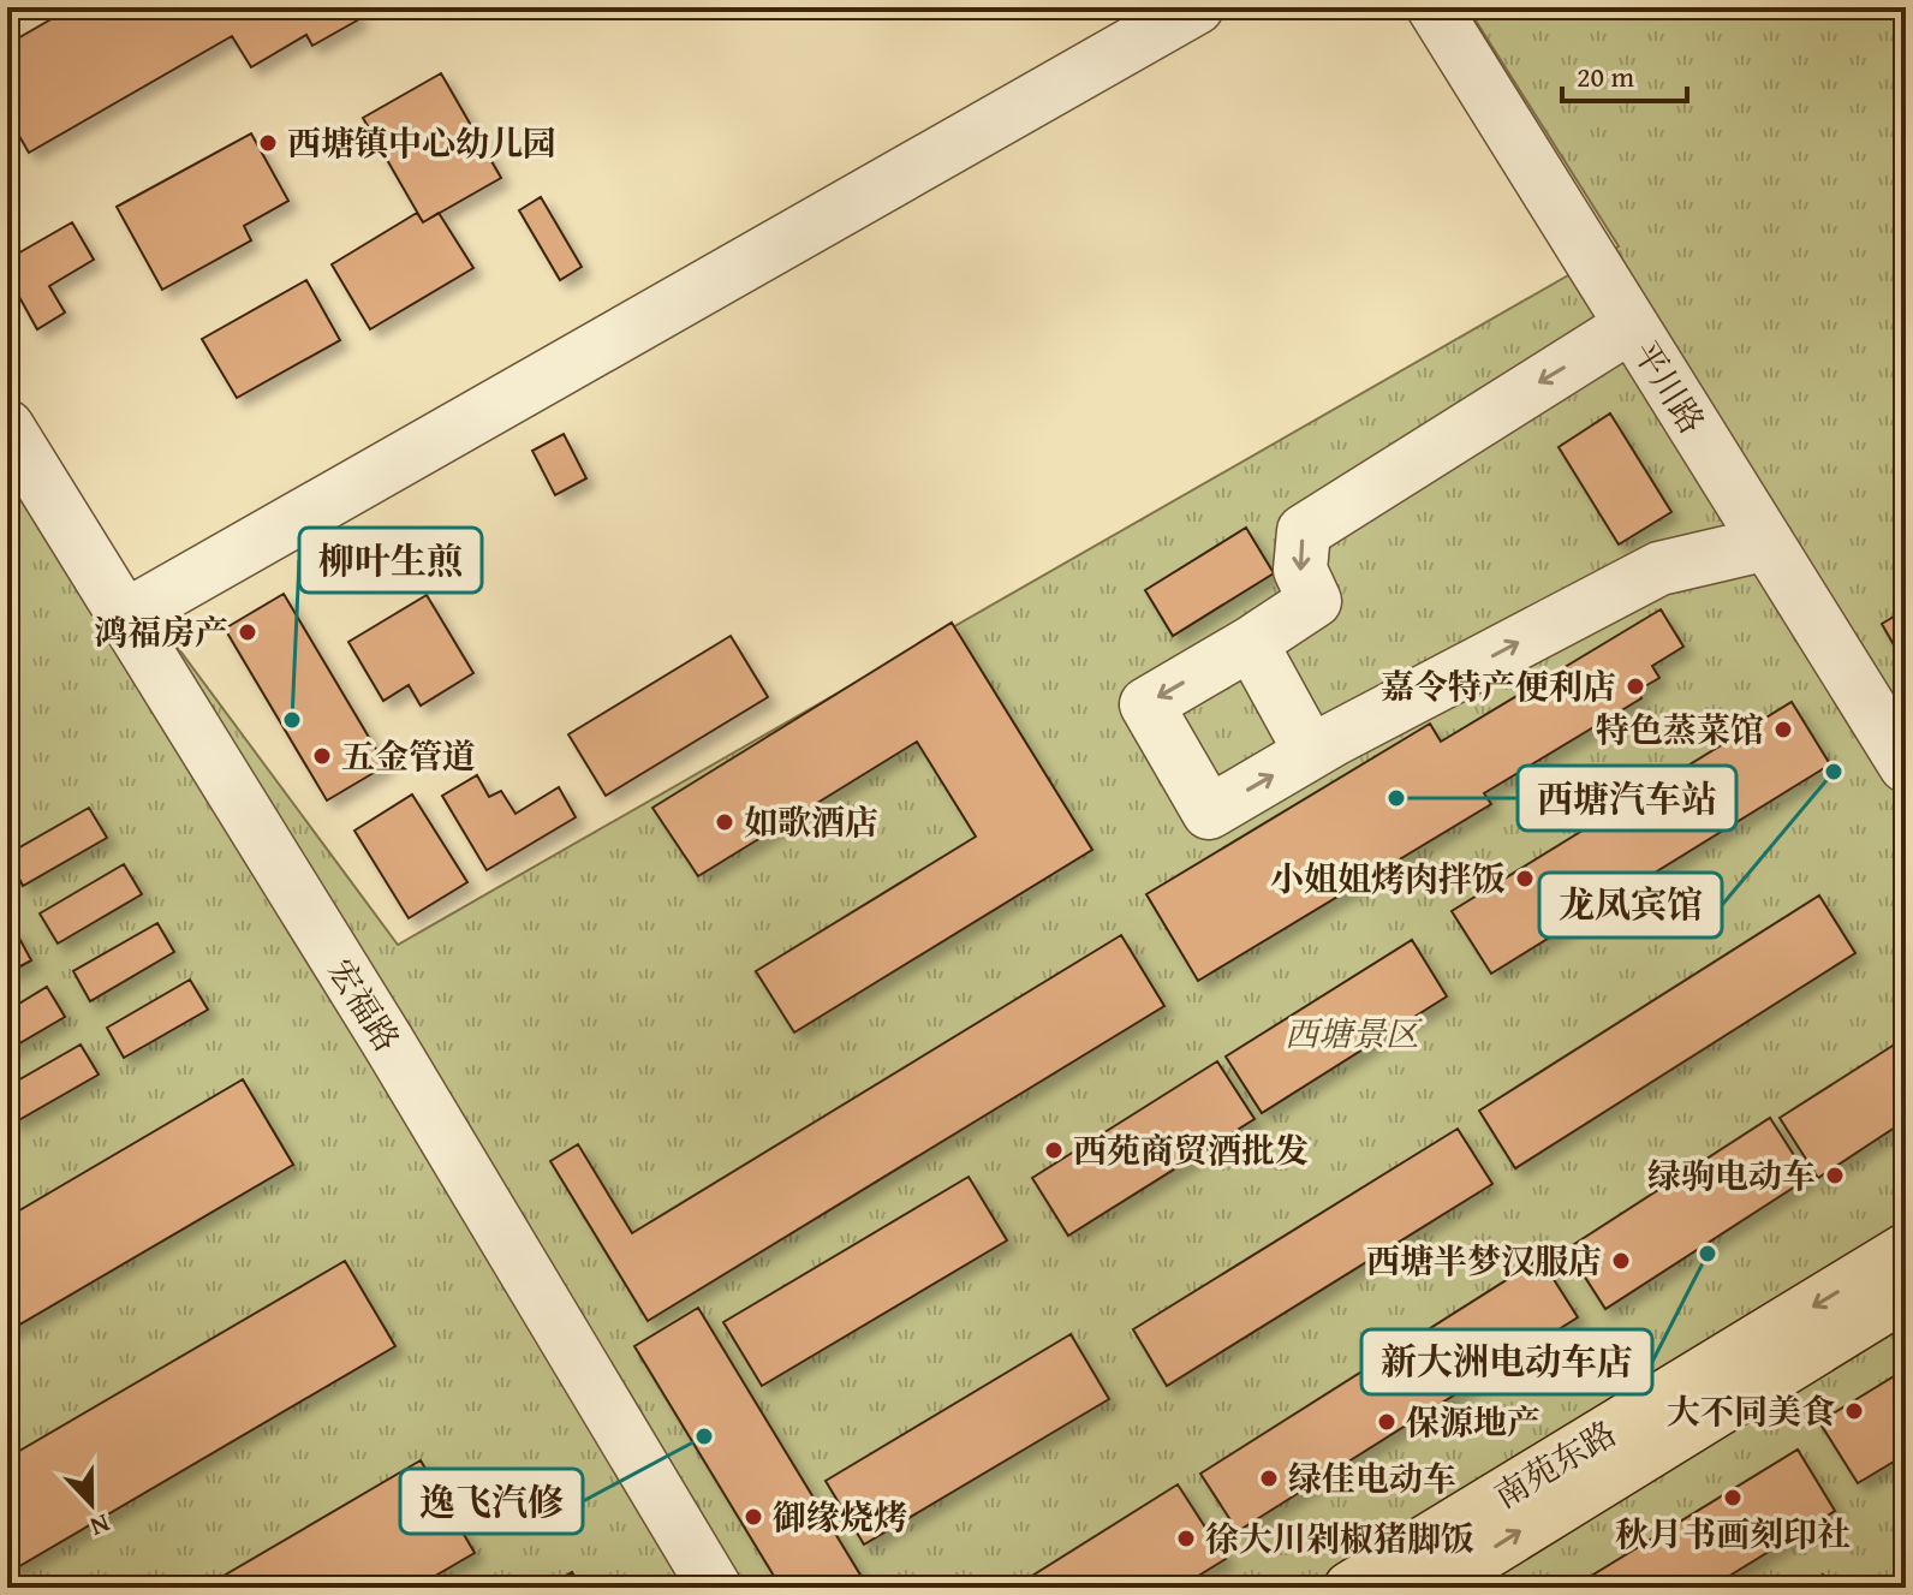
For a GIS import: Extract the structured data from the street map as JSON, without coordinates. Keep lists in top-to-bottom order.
{
  "streets": {
    "main road": ["南苑东路"],
    "street": ["平川路", "宏福路"]
  },
  "parks": ["西塘景区"],
  "places": [
    "西塘镇中心幼儿园",
    "鸿福房产",
    "嘉令特产便利店",
    "柳叶生煎",
    "特色蒸菜馆",
    "五金管道",
    "龙凤宾馆",
    "西塘汽车站",
    "如歌酒店",
    "小姐姐烤肉拌饭",
    "西苑商贸酒批发",
    "绿驹电动车",
    "新大洲电动车店",
    "西塘半梦汉服店",
    "大不同美食",
    "保源地产",
    "逸飞汽修",
    "绿佳电动车",
    "秋月书画刻印社",
    "御缘烧烤",
    "徐大川剁椒猪脚饭"
  ],
  "scale_bar": "20 m",
  "north": "bottom"
}
